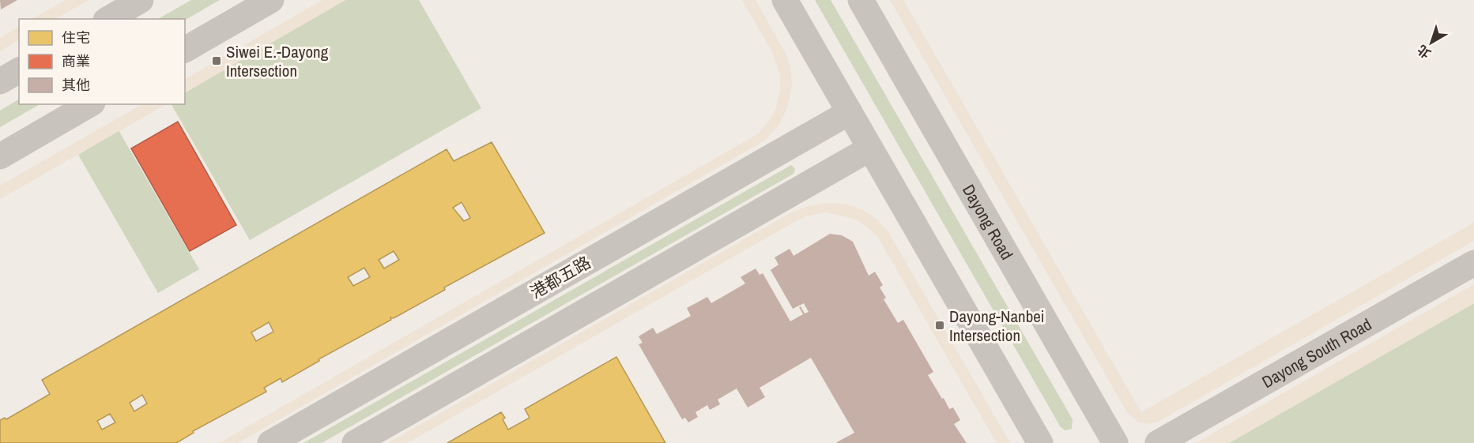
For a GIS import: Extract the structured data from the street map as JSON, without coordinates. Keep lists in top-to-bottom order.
{
  "streets": {
    "street": ["Dayong Road", "港都五路", "Dayong South Road"]
  },
  "places": {
    "transit": ["Siwei E.-Dayong Intersection", "Dayong-Nanbei Intersection"]
  },
  "legend": ["住宅", "商業", "其他"],
  "north": "bottom left"
}
